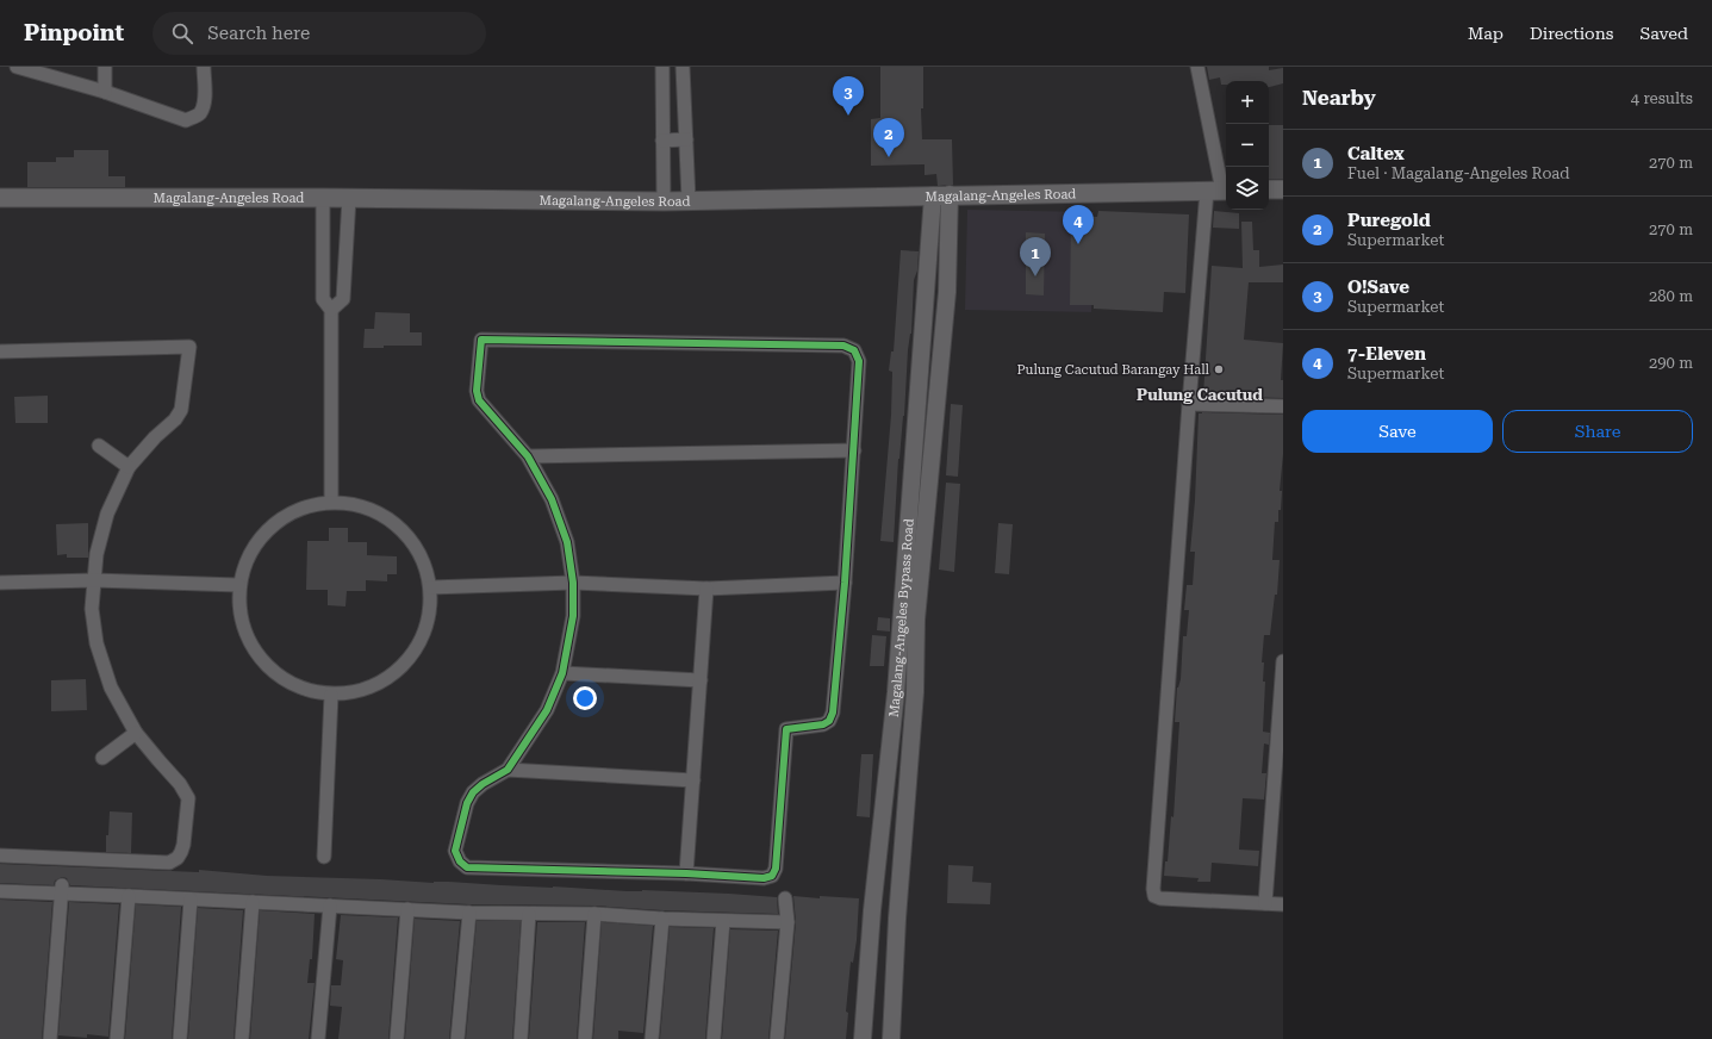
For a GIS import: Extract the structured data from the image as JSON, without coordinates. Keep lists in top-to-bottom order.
{
  "streets": {
    "main road": ["Magalang-Angeles Road"],
    "street": ["Magalang-Angeles Bypass Road"]
  },
  "crossings": [
    ["Magalang-Angeles Road", "Magalang-Angeles Bypass Road"]
  ],
  "districts": ["Pulung Cacutud"],
  "places": ["Pulung Cacutud Barangay Hall"],
  "page": {
    "header": "Pinpoint",
    "search": "Search here",
    "nav": ["Map", "Directions", "Saved"],
    "heading": ["Nearby", "4 results"],
    "pins": [
      "3",
      "2",
      "4",
      "1"
    ],
    "map_buttons": ["+", "−"],
    "list": [
      {
        "mark": "1",
        "name": "Caltex",
        "note": "Fuel · Magalang-Angeles Road",
        "value": "270 m"
      },
      {
        "mark": "2",
        "name": "Puregold",
        "note": "Supermarket",
        "value": "270 m"
      },
      {
        "mark": "3",
        "name": "O!Save",
        "note": "Supermarket",
        "value": "280 m"
      },
      {
        "mark": "4",
        "name": "7-Eleven",
        "note": "Supermarket",
        "value": "290 m"
      }
    ],
    "buttons": ["Save", "Share"]
  }
}
